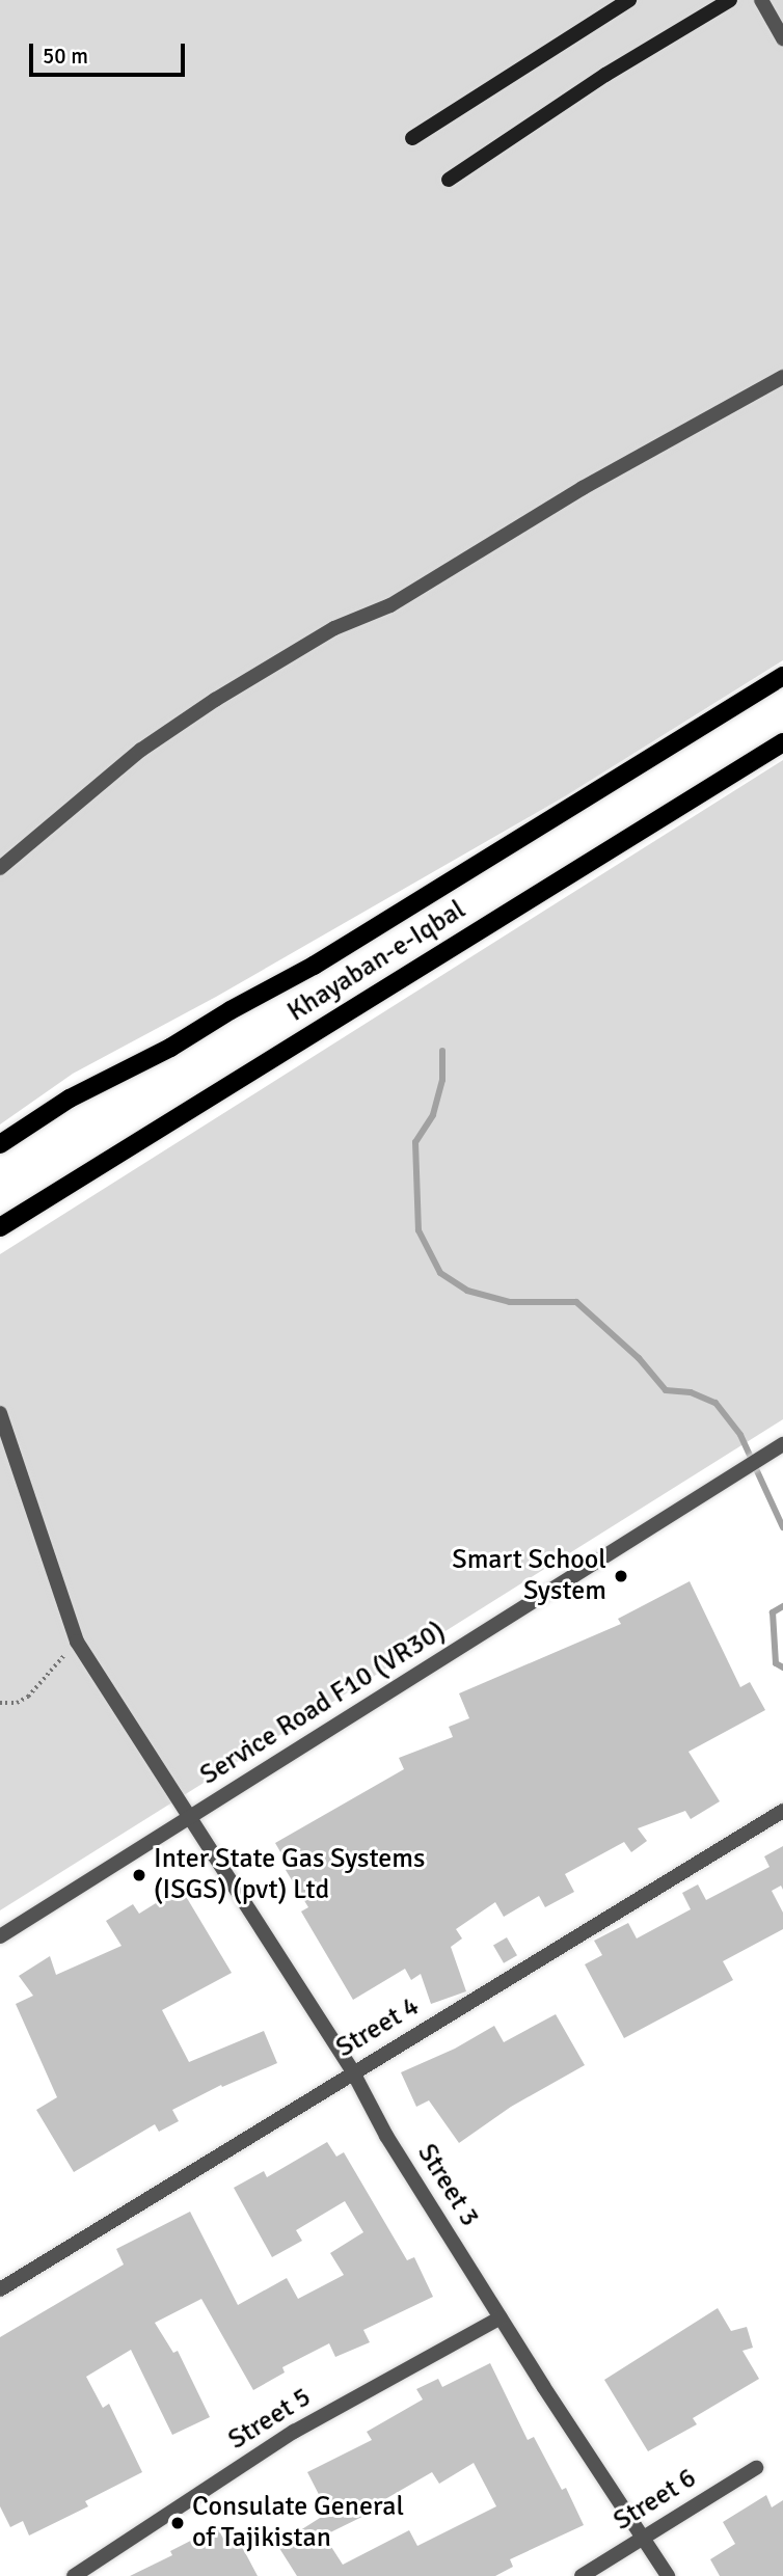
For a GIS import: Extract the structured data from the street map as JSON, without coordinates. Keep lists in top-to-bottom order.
{
  "streets": {
    "main road": ["Khayaban-e-Iqbal"],
    "street": [
      "Service Road F10 (VR30)",
      "Street 4",
      "Street 3",
      "Street 5",
      "Street 6"
    ]
  },
  "crossings": [
    ["Service Road F10 (VR30)", "Street 3"],
    ["Street 4", "Street 3"],
    ["Street 3", "Street 5"],
    ["Street 3", "Street 6"]
  ],
  "places": ["Smart School System", "Inter State Gas Systems (ISGS) (pvt) Ltd", "Consulate General of Tajikistan"],
  "scale_bar": "50 m"
}
